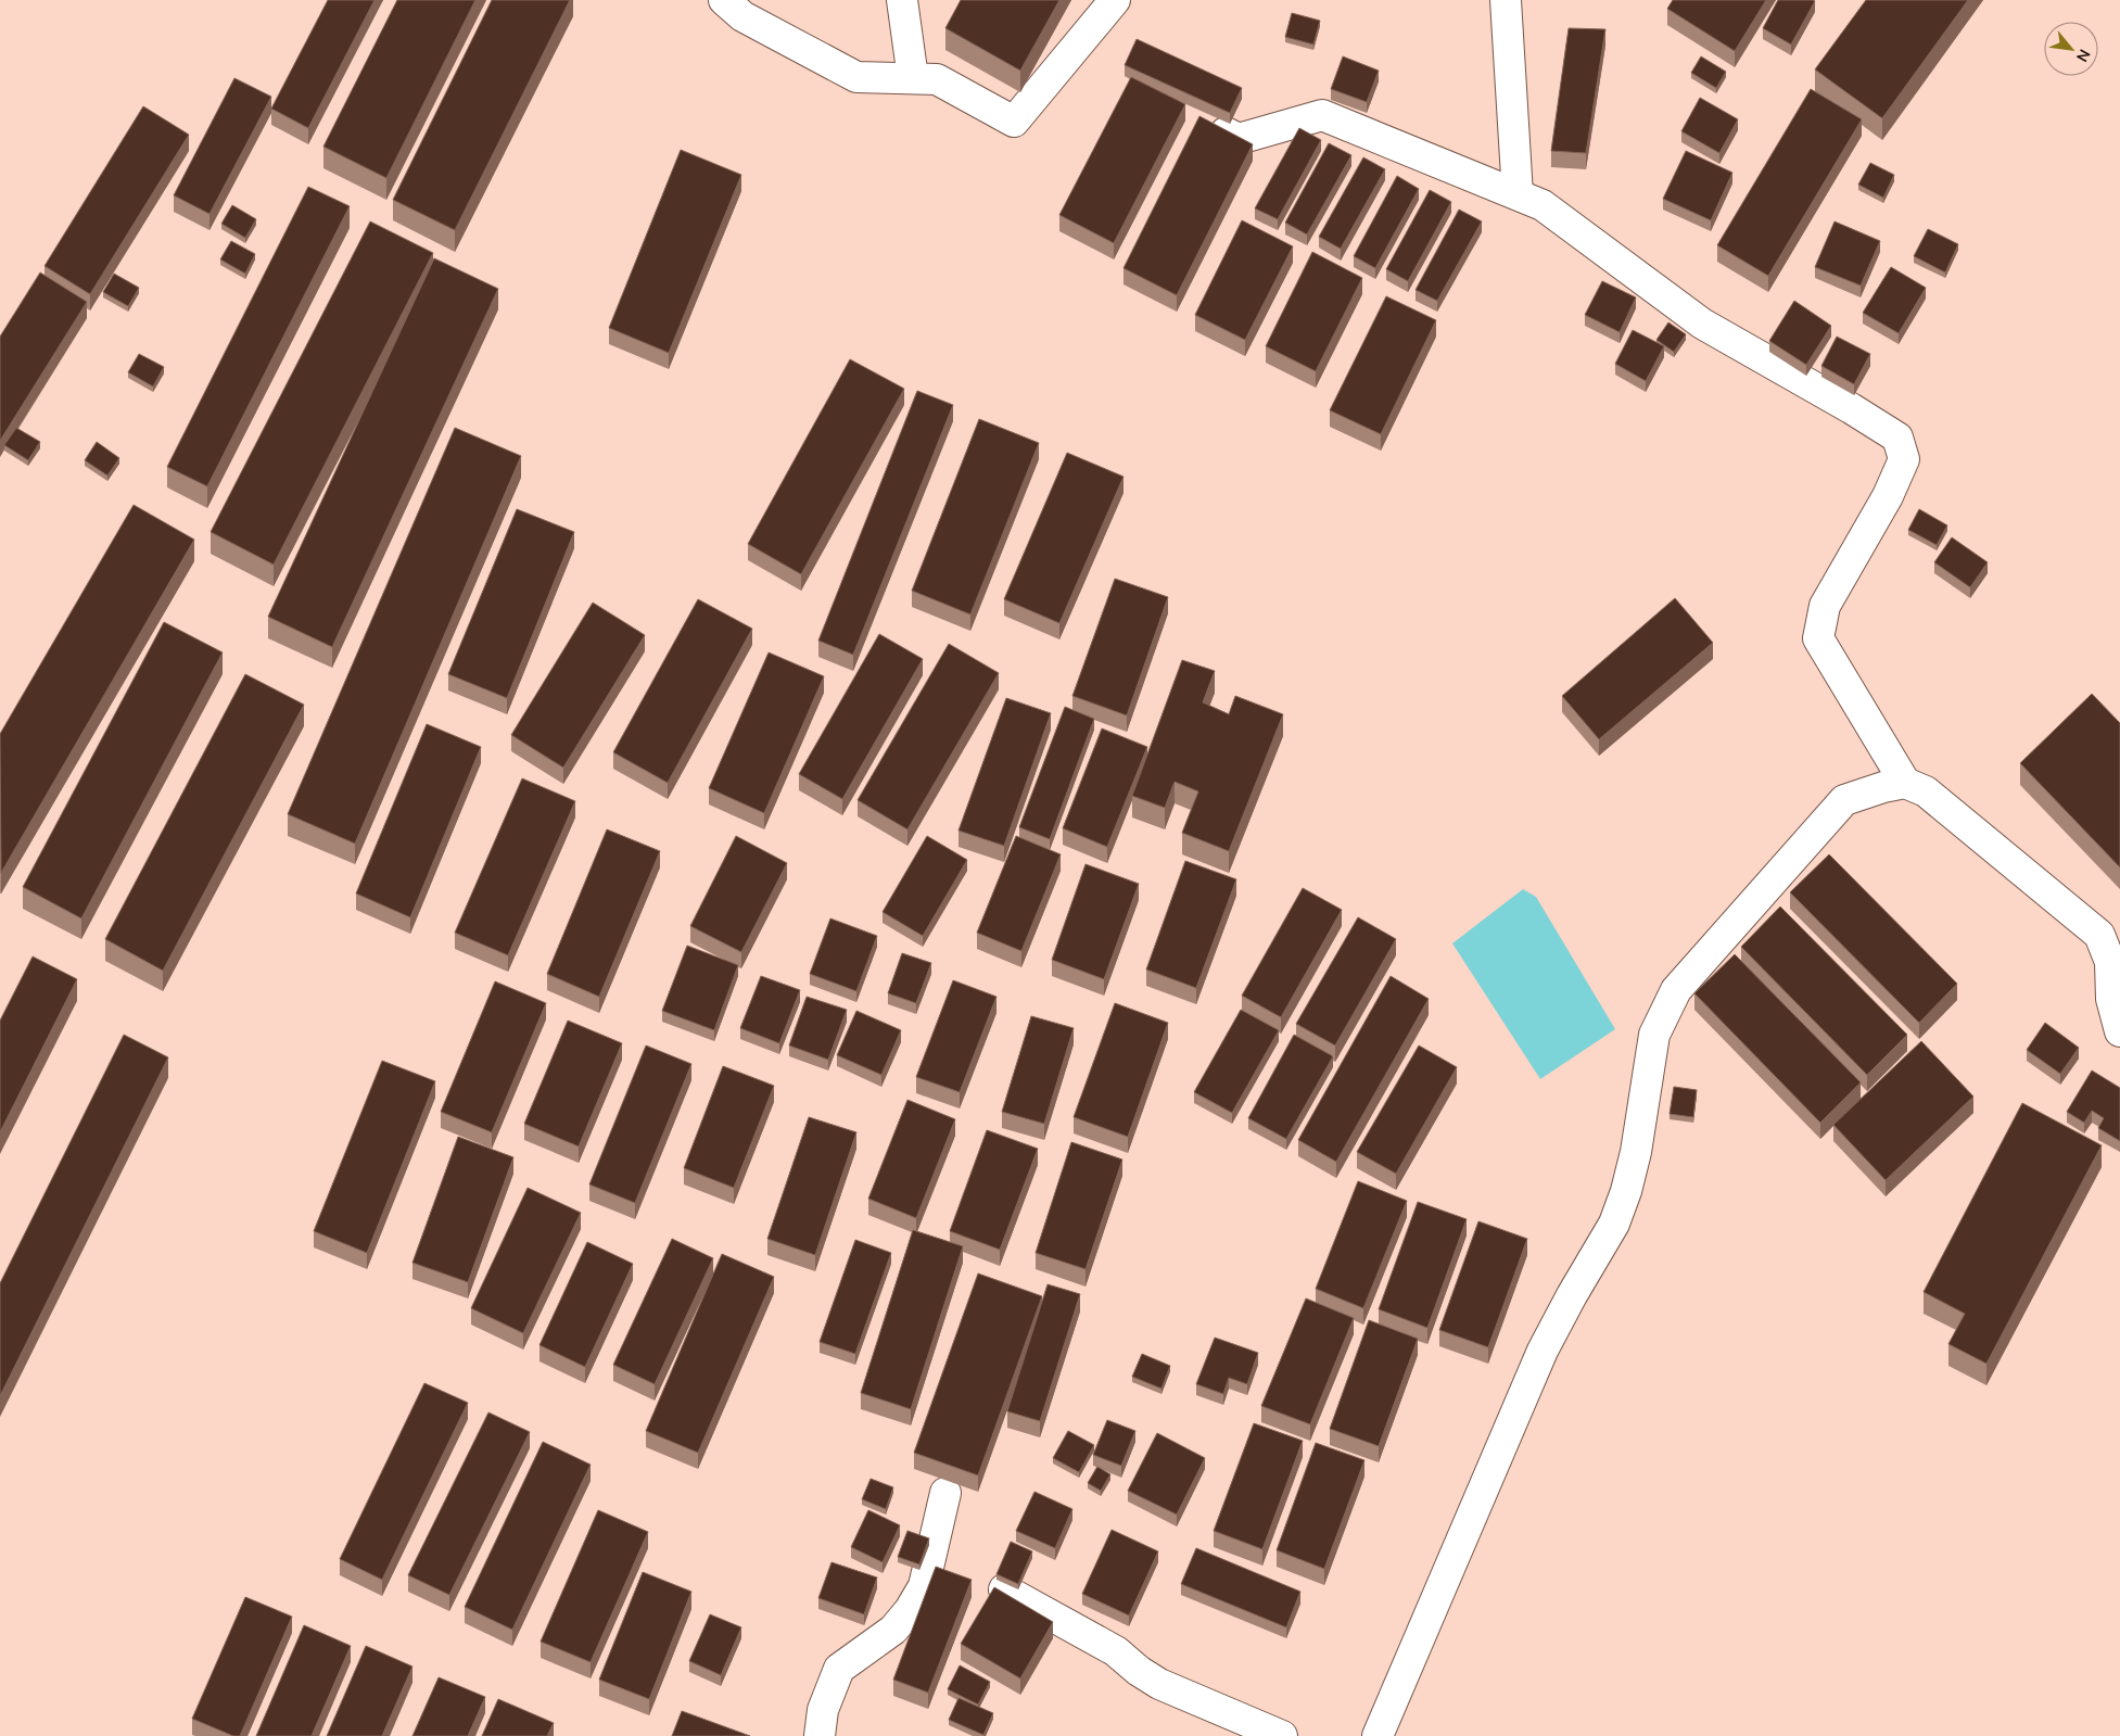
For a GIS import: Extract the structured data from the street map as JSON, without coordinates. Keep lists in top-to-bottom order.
{
  "north": "bottom right"
}
